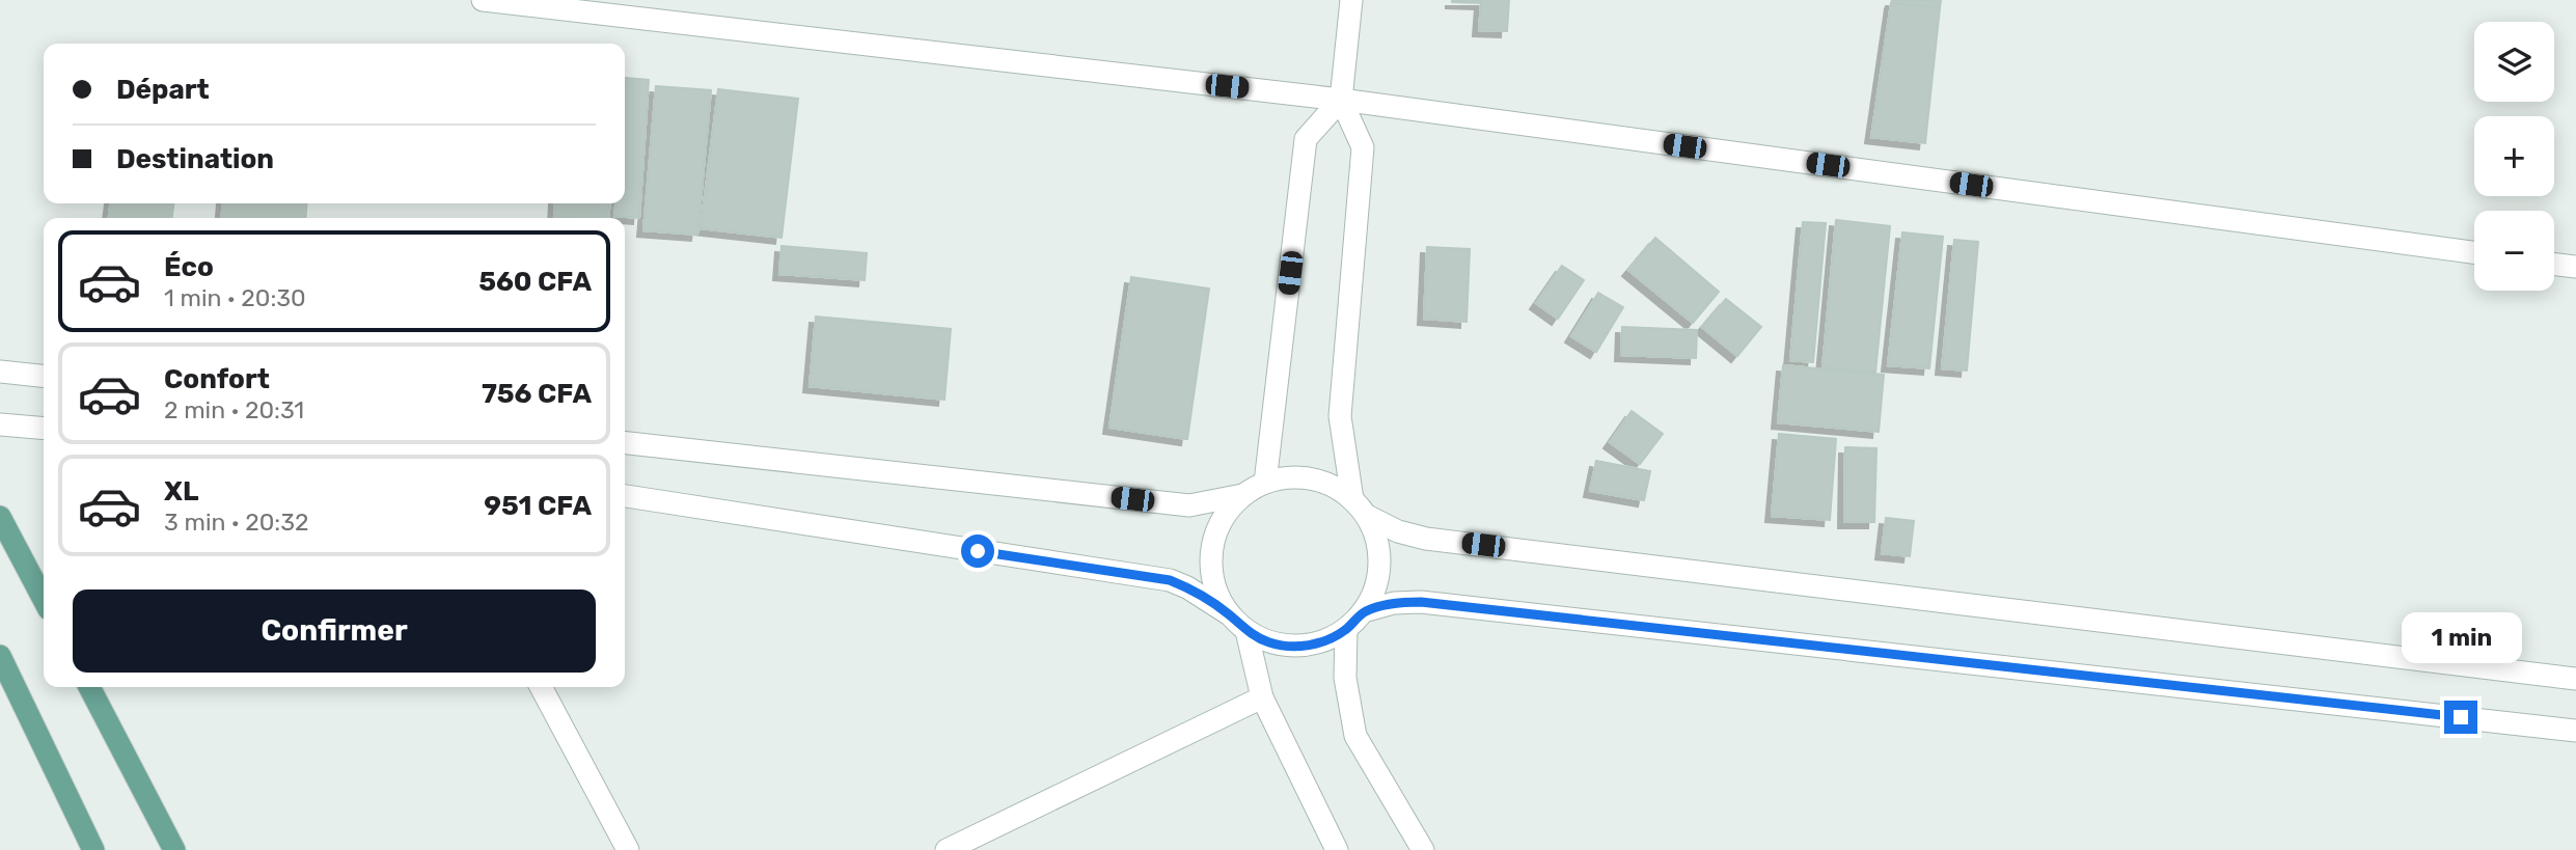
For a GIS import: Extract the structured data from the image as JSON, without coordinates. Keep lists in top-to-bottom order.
{
  "page": {
    "map_buttons": ["+", "−"],
    "banner": ["Départ", "Destination"],
    "list": [
      {
        "name": "Éco",
        "note": "1 min · 20:30",
        "value": "560 CFA"
      },
      {
        "name": "Confort",
        "note": "2 min · 20:31",
        "value": "756 CFA"
      },
      {
        "name": "XL",
        "note": "3 min · 20:32",
        "value": "951 CFA"
      }
    ],
    "buttons": "Confirmer",
    "bubble": "1 min"
  }
}
